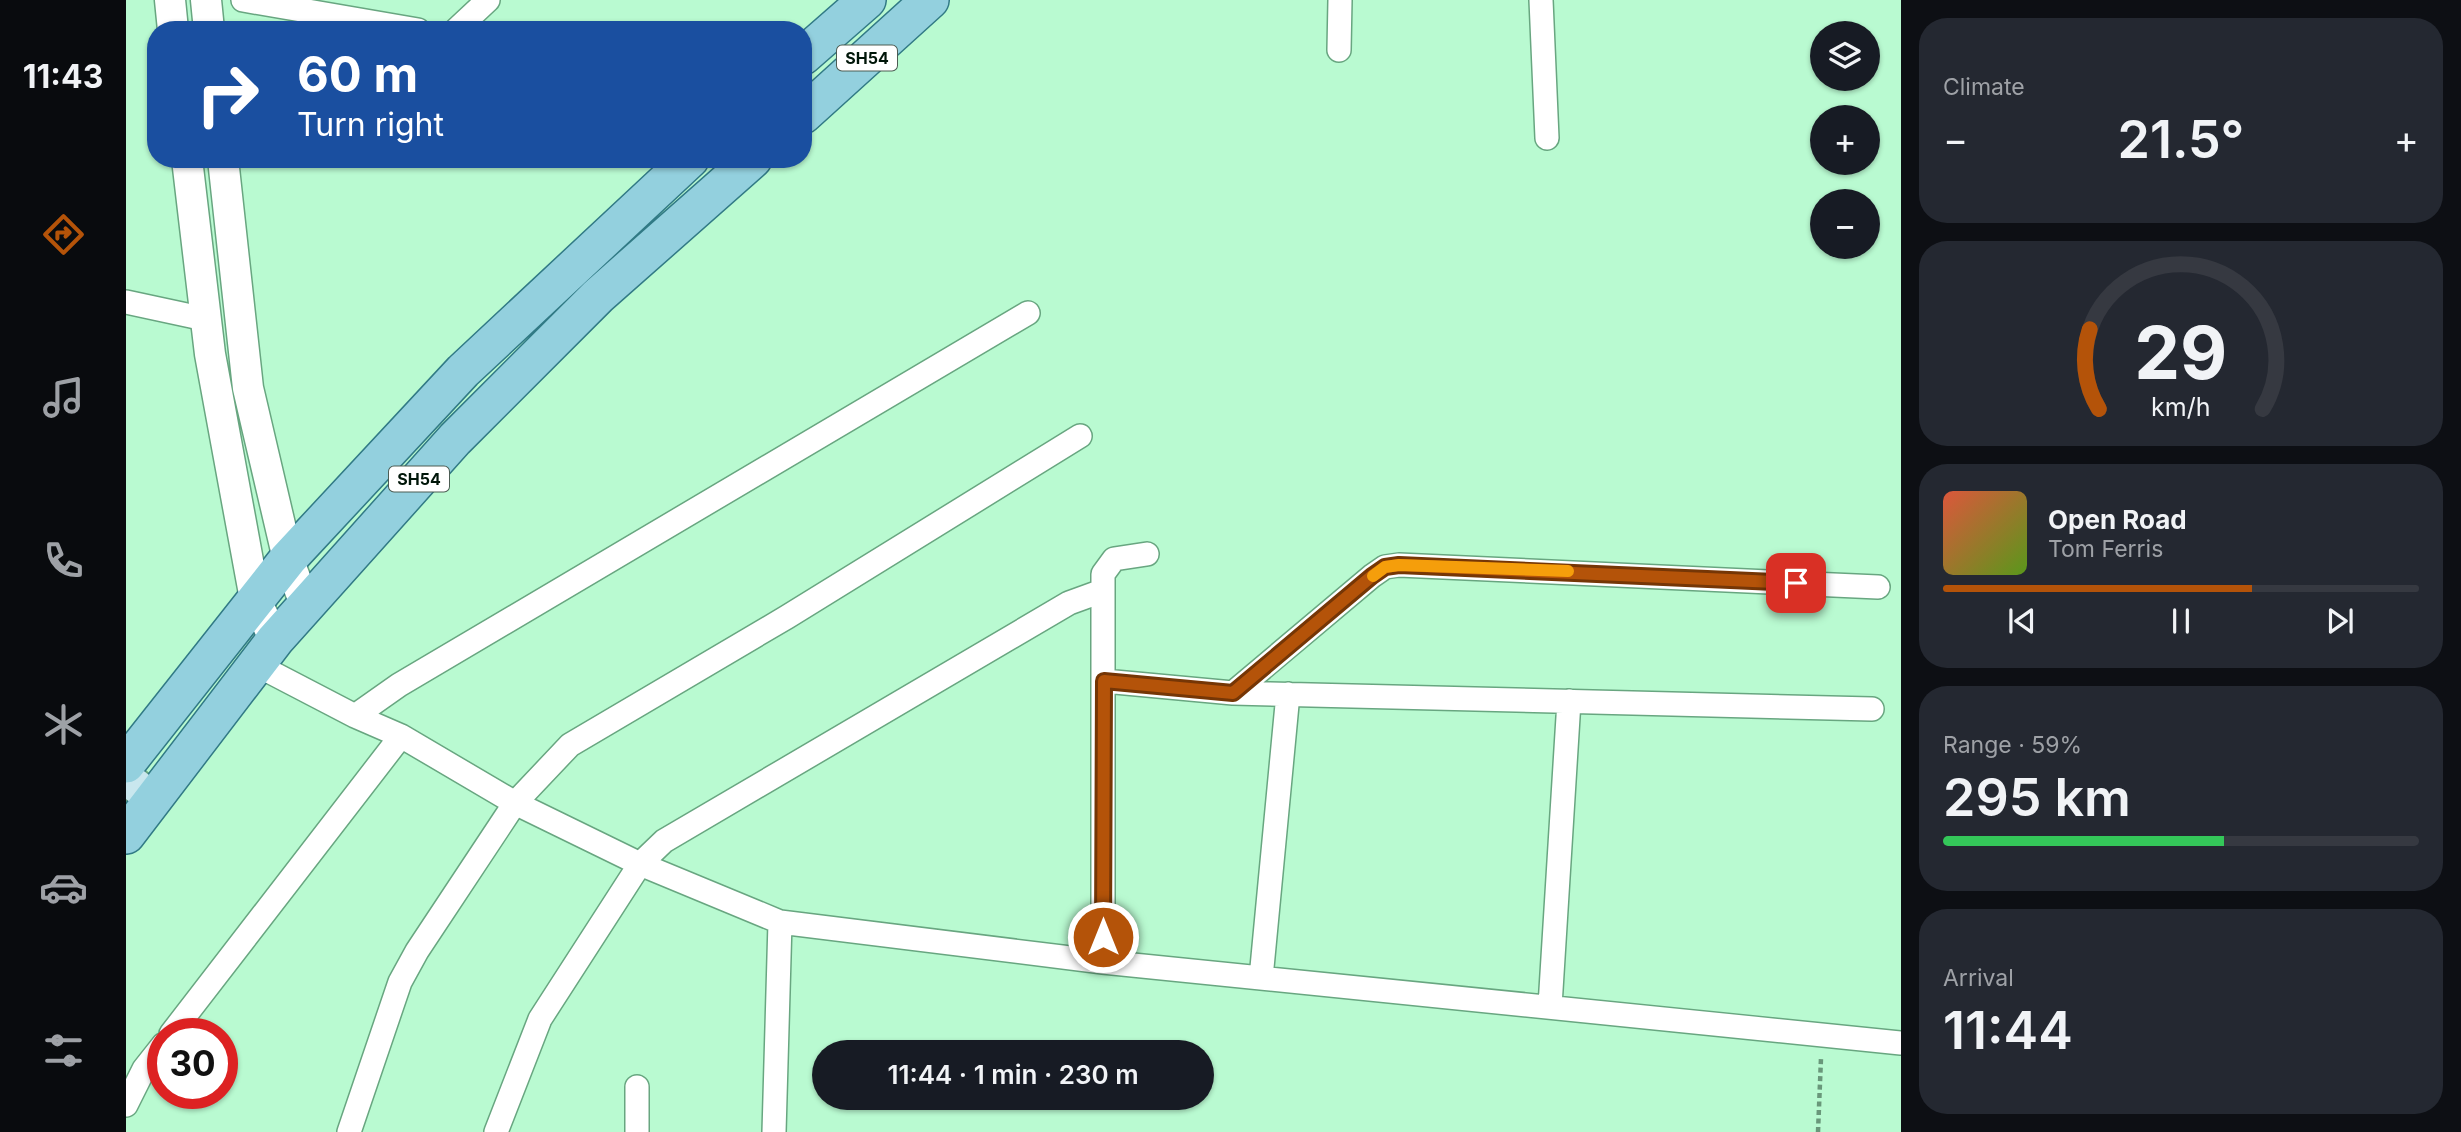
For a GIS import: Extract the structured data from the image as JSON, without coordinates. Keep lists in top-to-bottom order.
{
  "streets": {
    "main road": ["SH54"]
  },
  "page": {
    "tabs": "11:43",
    "tile": [
      "Climate",
      ["Range · 59%", "295 km"],
      ["Arrival", "11:44"]
    ],
    "map_buttons": ["+", "−"],
    "turn": ["60 m", "Turn right"],
    "heat": ["−", "21.5°", "+"],
    "song": ["Open Road", "Tom Ferris"],
    "limit": "30",
    "trip": "11:44 · 1 min · 230 m",
    "gauge": ["29", "km/h"]
  }
}
